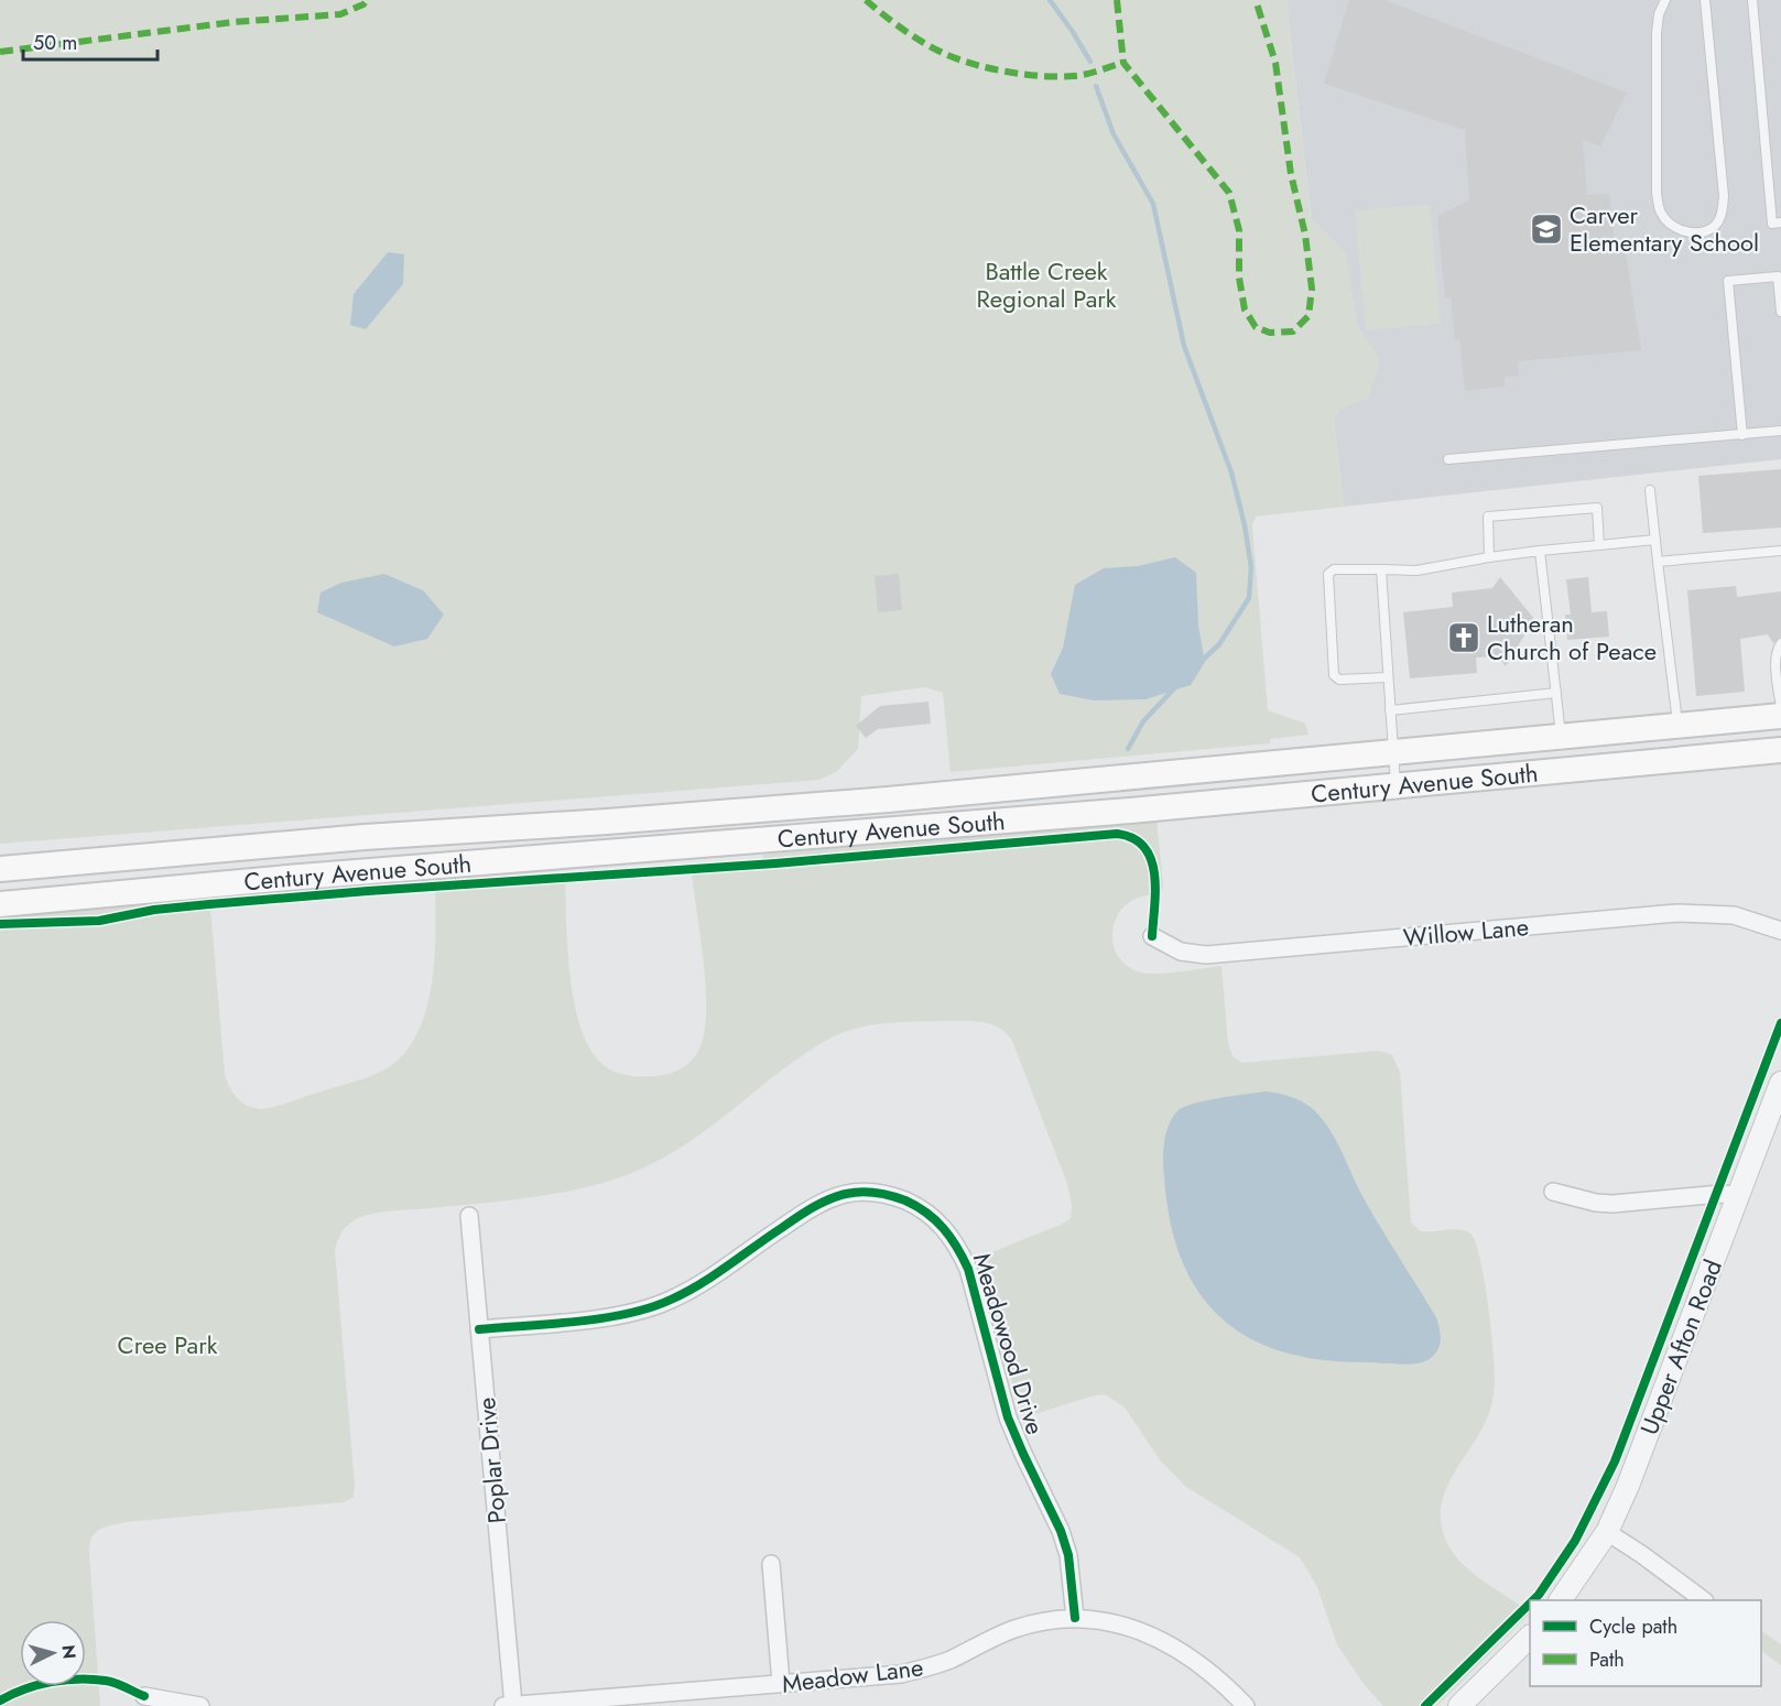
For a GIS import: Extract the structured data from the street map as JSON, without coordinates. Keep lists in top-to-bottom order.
{
  "streets": {
    "main road": ["Century Avenue South"],
    "street": [
      "Willow Lane",
      "Meadowood Drive",
      "Upper Afton Road",
      "Poplar Drive",
      "Meadow Lane"
    ]
  },
  "crossings": [
    ["Meadowood Drive", "Poplar Drive"],
    ["Meadowood Drive", "Meadow Lane"],
    ["Poplar Drive", "Meadow Lane"]
  ],
  "parks": ["Battle Creek Regional Park", "Cree Park"],
  "places": {
    "school or university": ["Carver Elementary School"],
    "church": ["Lutheran Church of Peace"]
  },
  "legend": ["Cycle path", "Path"],
  "scale_bar": "50 m",
  "north": "right"
}
